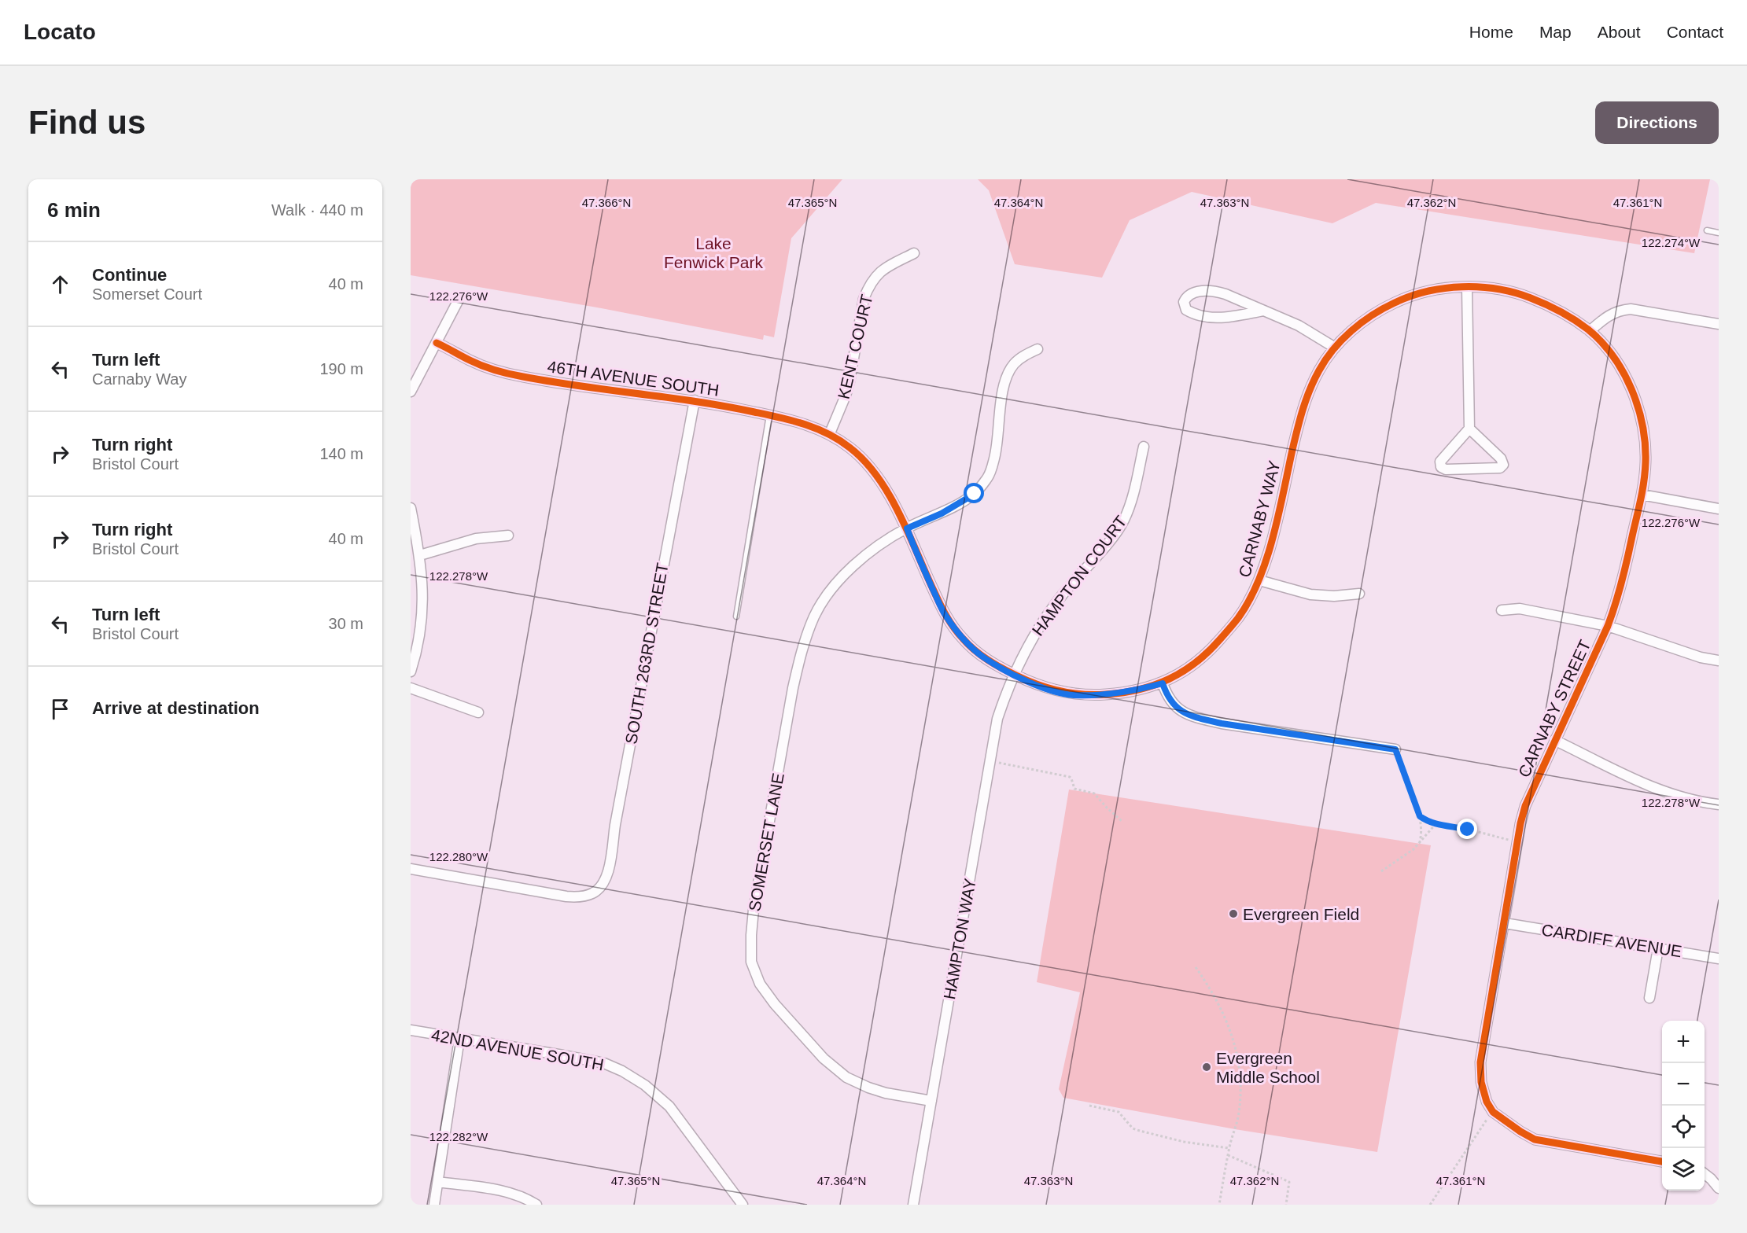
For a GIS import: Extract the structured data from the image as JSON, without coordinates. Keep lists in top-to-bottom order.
{
  "streets": {
    "street": [
      "KENT COURT",
      "46TH AVENUE SOUTH",
      "CARNABY WAY",
      "HAMPTON COURT",
      "SOUTH 263RD STREET",
      "CARNABY STREET",
      "SOMERSET LANE",
      "HAMPTON WAY",
      "CARDIFF AVENUE",
      "42ND AVENUE SOUTH"
    ]
  },
  "crossings": [
    ["KENT COURT", "46TH AVENUE SOUTH"],
    ["KENT COURT", "CARNABY WAY"],
    ["46TH AVENUE SOUTH", "CARNABY WAY"],
    ["46TH AVENUE SOUTH", "SOUTH 263RD STREET"],
    ["CARNABY WAY", "HAMPTON COURT"],
    ["CARNABY WAY", "CARNABY STREET"],
    ["CARNABY WAY", "SOMERSET LANE"],
    ["CARNABY WAY", "HAMPTON WAY"],
    ["HAMPTON COURT", "HAMPTON WAY"],
    ["CARNABY STREET", "CARDIFF AVENUE"],
    ["SOMERSET LANE", "HAMPTON WAY"]
  ],
  "parks": ["Lake Fenwick Park"],
  "places": ["Evergreen Field", "Evergreen Middle School"],
  "page": {
    "header": "Locato",
    "nav": [
      "Home",
      "Map",
      "About",
      "Contact"
    ],
    "buttons": "Directions",
    "title": "Find us",
    "heading": ["6 min", "Walk · 440 m"],
    "list": [
      ["Continue", "Somerset Court", "40 m"],
      ["Turn left", "Carnaby Way", "190 m"],
      ["Turn right", "Bristol Court", "140 m"],
      ["Turn right", "Bristol Court", "40 m"],
      ["Turn left", "Bristol Court", "30 m"],
      "Arrive at destination"
    ],
    "map_buttons": ["+", "−"]
  },
  "coordinates": [
    "47.366°N",
    "47.365°N",
    "47.364°N",
    "47.363°N",
    "47.362°N",
    "47.361°N",
    "122.274°W",
    "122.276°W",
    "122.278°W",
    "122.280°W",
    "122.282°W"
  ]
}
